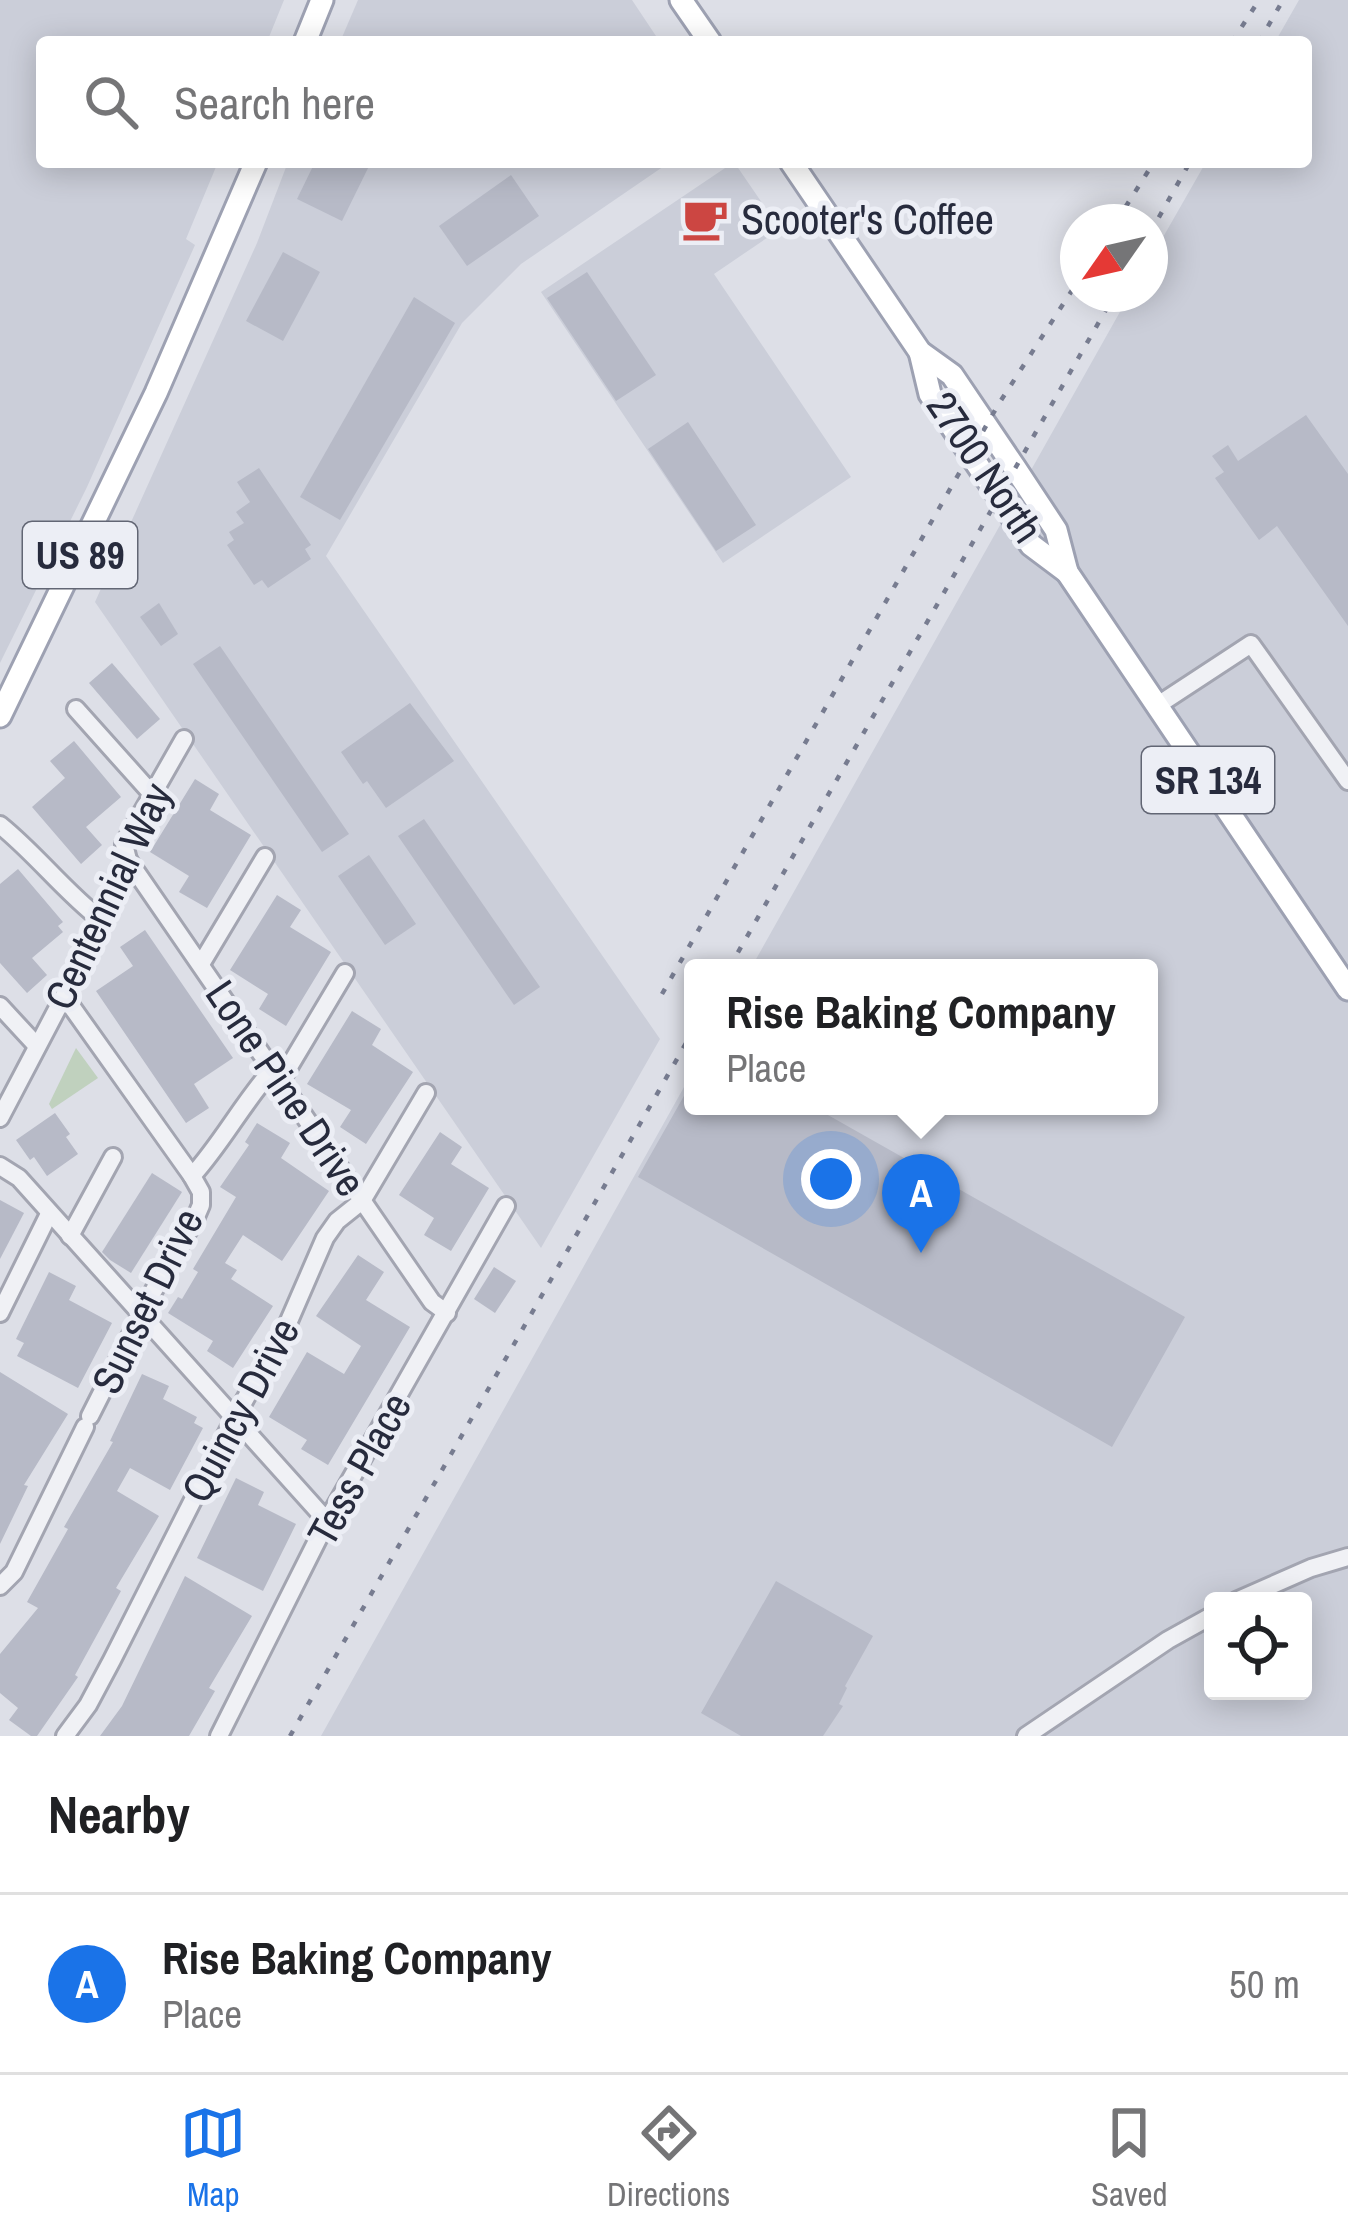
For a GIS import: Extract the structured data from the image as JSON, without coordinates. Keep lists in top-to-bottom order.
{
  "streets": {
    "main road": ["2700 North", "US 89", "SR 134"],
    "street": [
      "Centennial Way",
      "Lone Pine Drive",
      "Sunset Drive",
      "Quincy Drive",
      "Tess Place"
    ]
  },
  "crossings": [
    ["Centennial Way", "Lone Pine Drive"],
    ["Lone Pine Drive", "Sunset Drive"],
    ["Lone Pine Drive", "Quincy Drive"],
    ["Lone Pine Drive", "Tess Place"]
  ],
  "places": {
    "cafe": ["Scooter's Coffee"]
  },
  "north": "bottom left",
  "page": {
    "search": "Search here",
    "popup": ["Rise Baking Company", "Place"],
    "pins": "A",
    "heading": "Nearby",
    "list": [
      {
        "mark": "A",
        "name": "Rise Baking Company",
        "note": "Place",
        "value": "50 m"
      }
    ],
    "nav": ["Map", "Directions", "Saved"]
  }
}
